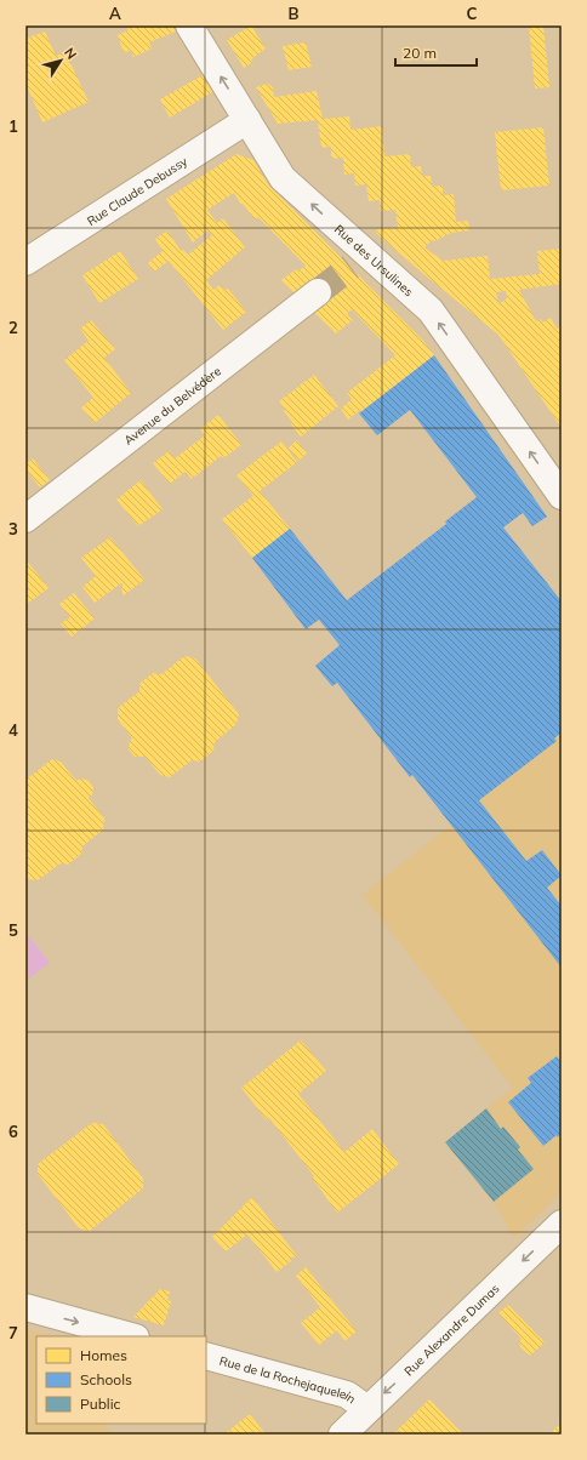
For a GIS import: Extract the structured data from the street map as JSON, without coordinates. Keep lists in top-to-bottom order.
{
  "streets": {
    "street": [
      "Rue Claude Debussy",
      "Rue des Ursulines",
      "Avenue du Belvédère",
      "Rue Alexandre Dumas",
      "Rue de la Rochejaquelein"
    ]
  },
  "crossings": [
    ["Rue Claude Debussy", "Rue des Ursulines"],
    ["Rue Alexandre Dumas", "Rue de la Rochejaquelein"]
  ],
  "one_way": ["Rue des Ursulines", "Rue Alexandre Dumas"],
  "legend": ["Homes", "Schools", "Public"],
  "scale_bar": "20 m",
  "north": "top right",
  "grid": {
    "columns": ["A", "B", "C"],
    "rows": [
      "1",
      "2",
      "3",
      "4",
      "5",
      "6",
      "7"
    ]
  }
}
